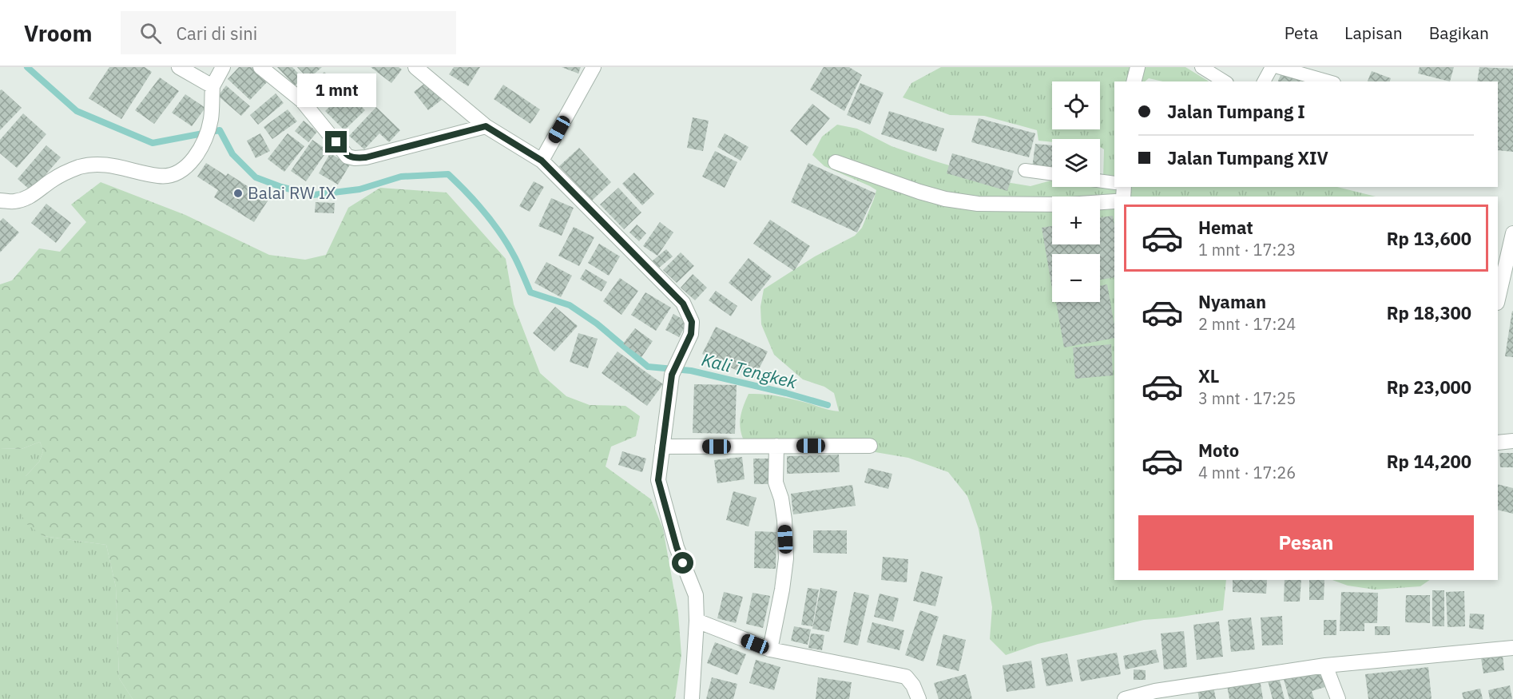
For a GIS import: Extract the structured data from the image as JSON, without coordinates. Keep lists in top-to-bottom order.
{
  "water": ["Kali Tengkek"],
  "places": ["Balai RW IX"],
  "page": {
    "header": "Vroom",
    "search": "Cari di sini",
    "nav": ["Peta", "Lapisan", "Bagikan"],
    "bubble": "1 mnt",
    "map_buttons": ["+", "−"],
    "banner": ["Jalan Tumpang I", "Jalan Tumpang XIV"],
    "list": [
      {
        "name": "Hemat",
        "note": "1 mnt · 17:23",
        "value": "Rp 13,600"
      },
      {
        "name": "Nyaman",
        "note": "2 mnt · 17:24",
        "value": "Rp 18,300"
      },
      {
        "name": "XL",
        "note": "3 mnt · 17:25",
        "value": "Rp 23,000"
      },
      {
        "name": "Moto",
        "note": "4 mnt · 17:26",
        "value": "Rp 14,200"
      }
    ],
    "buttons": "Pesan"
  }
}
